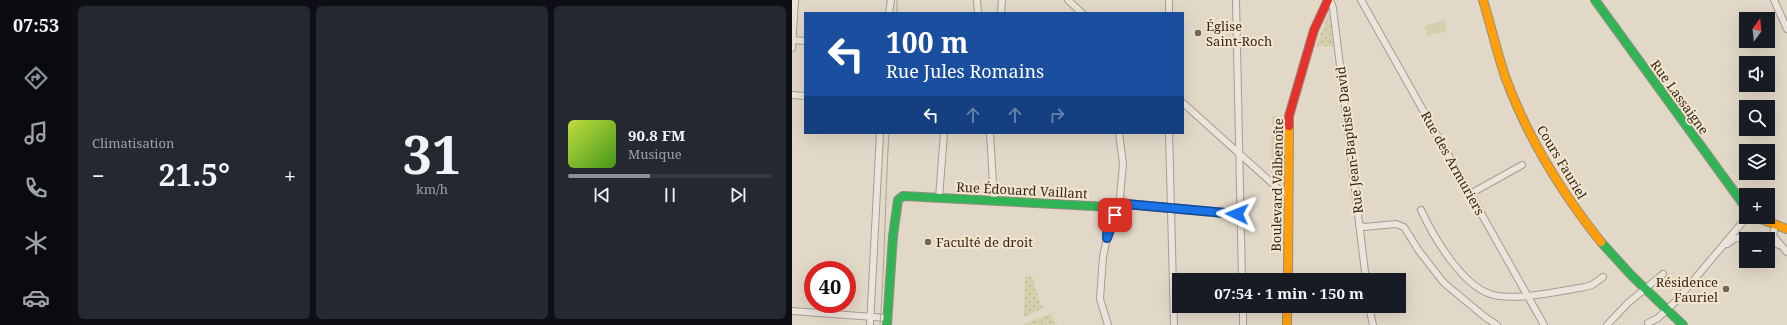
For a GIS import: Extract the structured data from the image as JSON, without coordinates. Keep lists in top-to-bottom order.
{
  "streets": {
    "street": [
      "Rue Lassaigne",
      "Rue Jean-Baptiste David",
      "Cours Fauriel",
      "Rue des Armuriers",
      "Boulevard Valbenoîte",
      "Rue Édouard Vaillant"
    ]
  },
  "crossings": [
    ["Rue Jean-Baptiste David", "Boulevard Valbenoîte"]
  ],
  "places": ["Église Saint-Roch", "Faculté de droit", "Résidence Fauriel"],
  "north": "top",
  "page": {
    "tabs": "07:53",
    "tile": [
      "Climatisation",
      ["31", "km/h"]
    ],
    "map_buttons": ["+", "−"],
    "turn": ["100 m", "Rue Jules Romains"],
    "song": ["90.8 FM", "Musique"],
    "heat": ["−", "21.5°", "+"],
    "limit": "40",
    "trip": "07:54 · 1 min · 150 m"
  }
}
